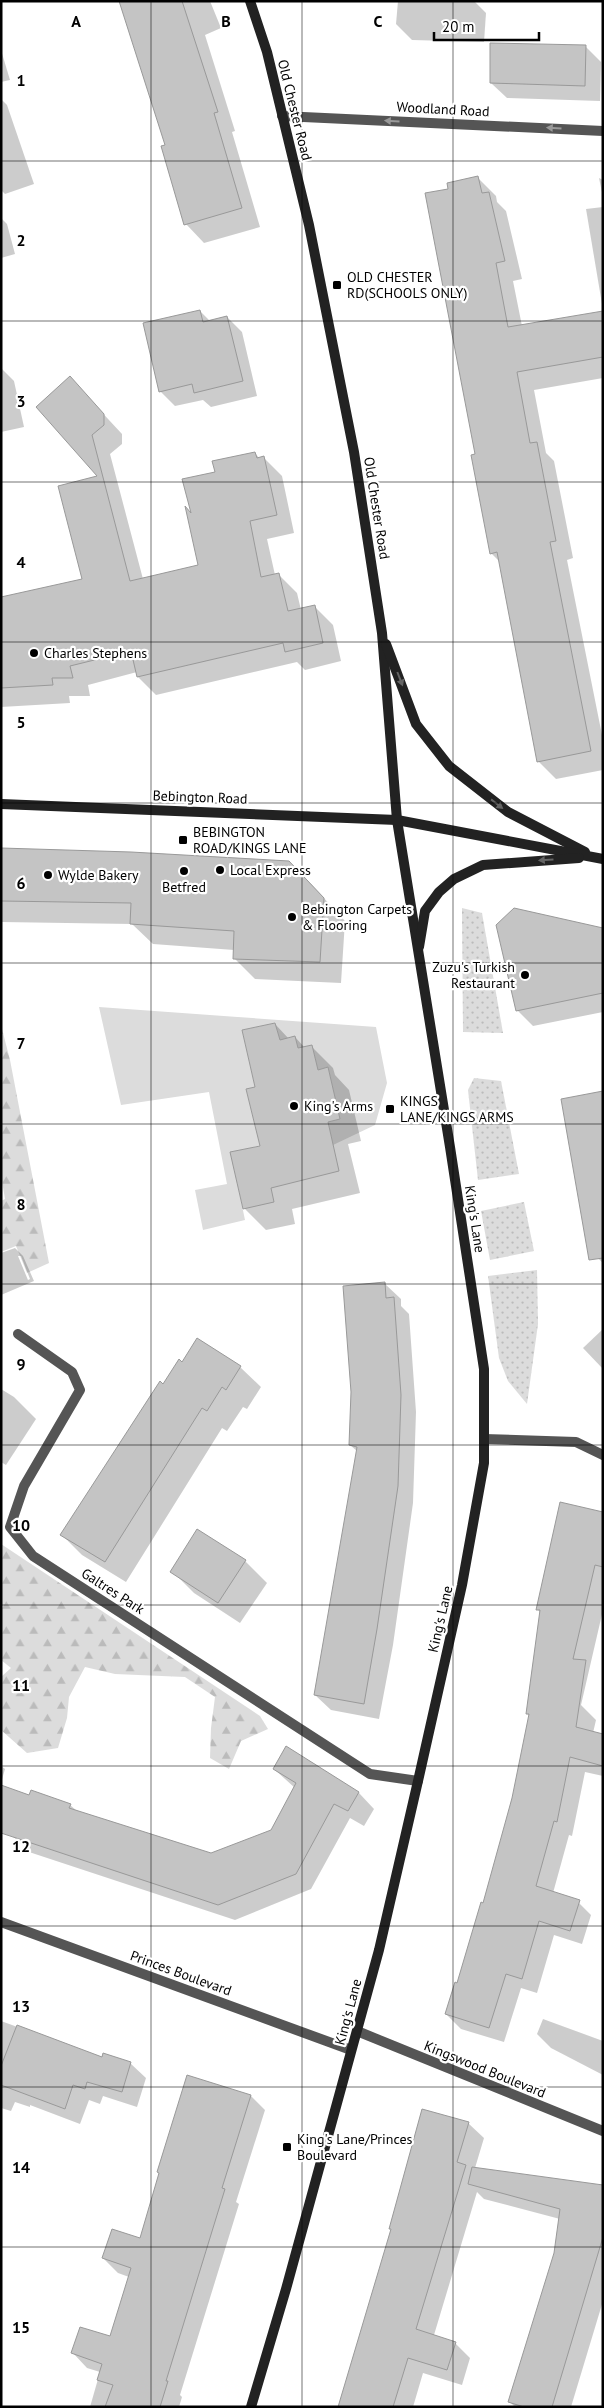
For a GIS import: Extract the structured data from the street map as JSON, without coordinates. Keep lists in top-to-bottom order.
{
  "streets": {
    "main road": ["Old Chester Road", "Bebington Road", "King's Lane"],
    "street": [
      "Woodland Road",
      "Galtres Park",
      "Princes Boulevard",
      "Kingswood Boulevard"
    ]
  },
  "crossings": [
    ["Woodland Road", "Old Chester Road"],
    ["Old Chester Road", "Bebington Road"],
    ["Old Chester Road", "King's Lane"],
    ["Bebington Road", "King's Lane"],
    ["King's Lane", "Galtres Park"],
    ["King's Lane", "Princes Boulevard"],
    ["King's Lane", "Kingswood Boulevard"]
  ],
  "one_way": ["Woodland Road"],
  "places": {
    "transit": [
      "OLD CHESTER RD(SCHOOLS ONLY)",
      "BEBINGTON ROAD/KINGS LANE",
      "KINGS LANE/KINGS ARMS",
      "King's Lane/Princes Boulevard"
    ],
    "other": [
      "Charles Stephens",
      "Local Express",
      "Betfred",
      "Wylde Bakery",
      "Bebington Carpets & Flooring",
      "Zuzu's Turkish Restaurant",
      "King's Arms"
    ]
  },
  "scale_bar": "20 m",
  "grid": {
    "columns": ["A", "B", "C"],
    "rows": [
      "1",
      "2",
      "3",
      "4",
      "5",
      "6",
      "7",
      "8",
      "9",
      "10",
      "11",
      "12",
      "13",
      "14",
      "15"
    ]
  }
}
